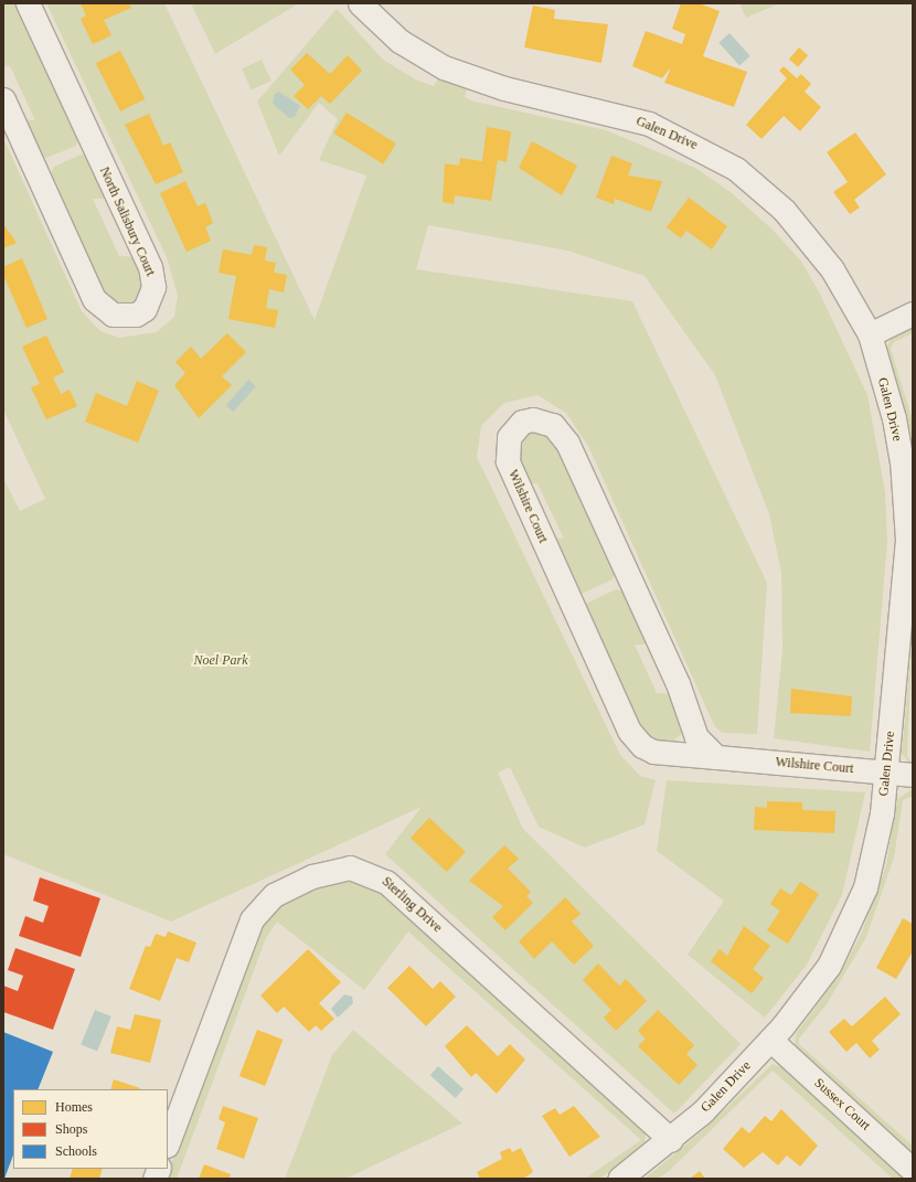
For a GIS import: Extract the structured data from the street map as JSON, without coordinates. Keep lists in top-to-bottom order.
{
  "streets": {
    "street": [
      "Galen Drive",
      "North Salisbury Court",
      "Wilshire Court",
      "Sterling Drive",
      "Sussex Court"
    ]
  },
  "crossings": [
    ["Galen Drive", "Wilshire Court"],
    ["Galen Drive", "Sterling Drive"],
    ["Galen Drive", "Sussex Court"]
  ],
  "parks": ["Noel Park"],
  "legend": ["Homes", "Shops", "Schools"]
}
